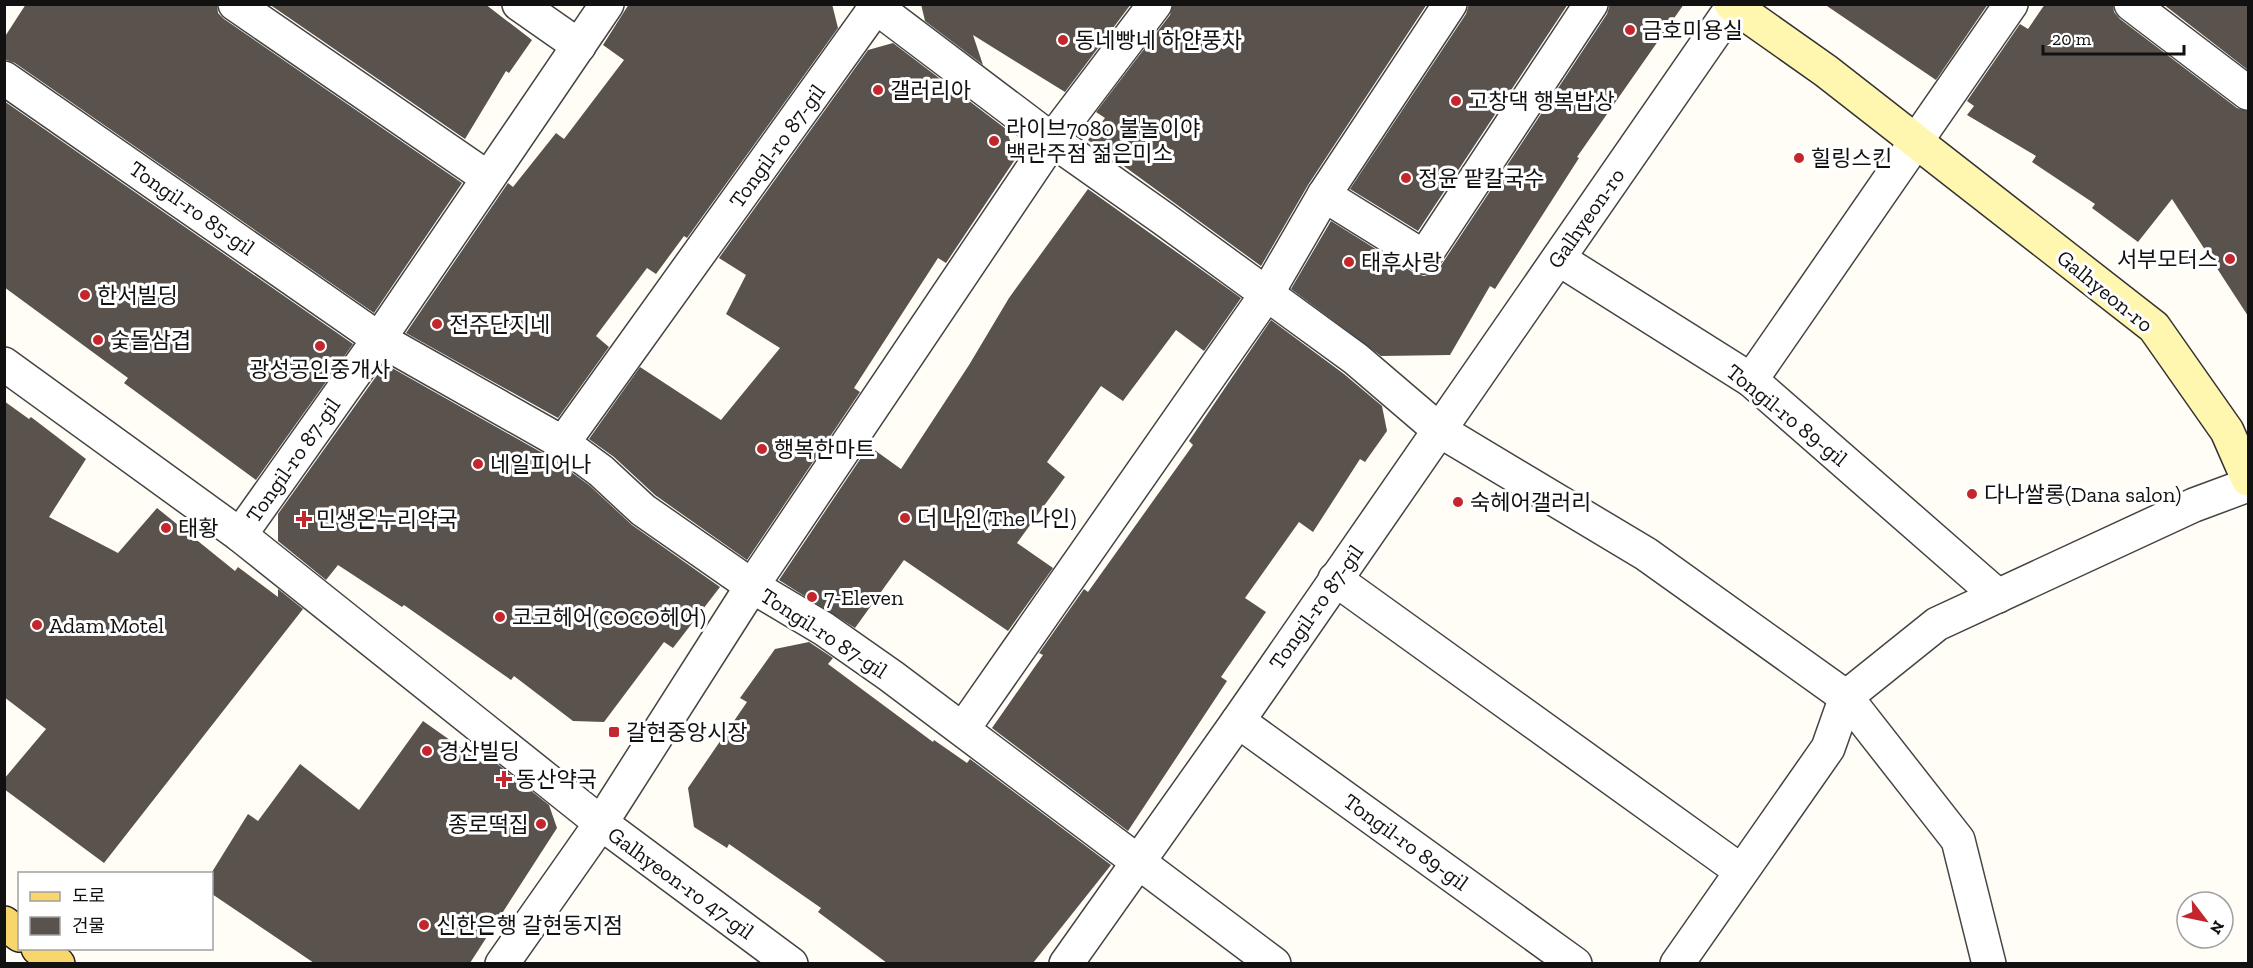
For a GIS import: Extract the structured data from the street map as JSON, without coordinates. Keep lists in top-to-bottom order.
{
  "streets": {
    "main road": ["Galhyeon-ro"],
    "street": [
      "Tongil-ro 87-gil",
      "Tongil-ro 85-gil",
      "Tongil-ro 89-gil",
      "Galhyeon-ro 47-gil"
    ]
  },
  "crossings": [
    ["Tongil-ro 87-gil", "Tongil-ro 85-gil"],
    ["Tongil-ro 87-gil", "Galhyeon-ro"],
    ["Tongil-ro 87-gil", "Tongil-ro 89-gil"],
    ["Tongil-ro 87-gil", "Galhyeon-ro 47-gil"],
    ["Galhyeon-ro", "Tongil-ro 89-gil"]
  ],
  "places": {
    "other": [
      "금호미용실",
      "동네빵네 하얀풍차",
      "갤러리아",
      "고창댁 행복밥상",
      "라이브7080 불놀이야 백란주점 젊은미소",
      "힐링스킨",
      "정윤 팥칼국수",
      "서부모터스",
      "태후사랑",
      "한서빌딩",
      "전주단지네",
      "숯돌삼겹",
      "광성공인중개사",
      "행복한마트",
      "네일피어나",
      "다나쌀롱(Dana salon)",
      "숙헤어갤러리",
      "더 나인(The 나인)",
      "태황",
      "7-Eleven",
      "코코헤어(COCO헤어)",
      "Adam Motel",
      "경산빌딩",
      "종로떡집",
      "신한은행 갈현동지점"
    ],
    "health": ["민생온누리약국", "동산약국"],
    "transit": ["갈현중앙시장"]
  },
  "legend": ["도로", "건물"],
  "scale_bar": "20 m",
  "north": "bottom right"
}
